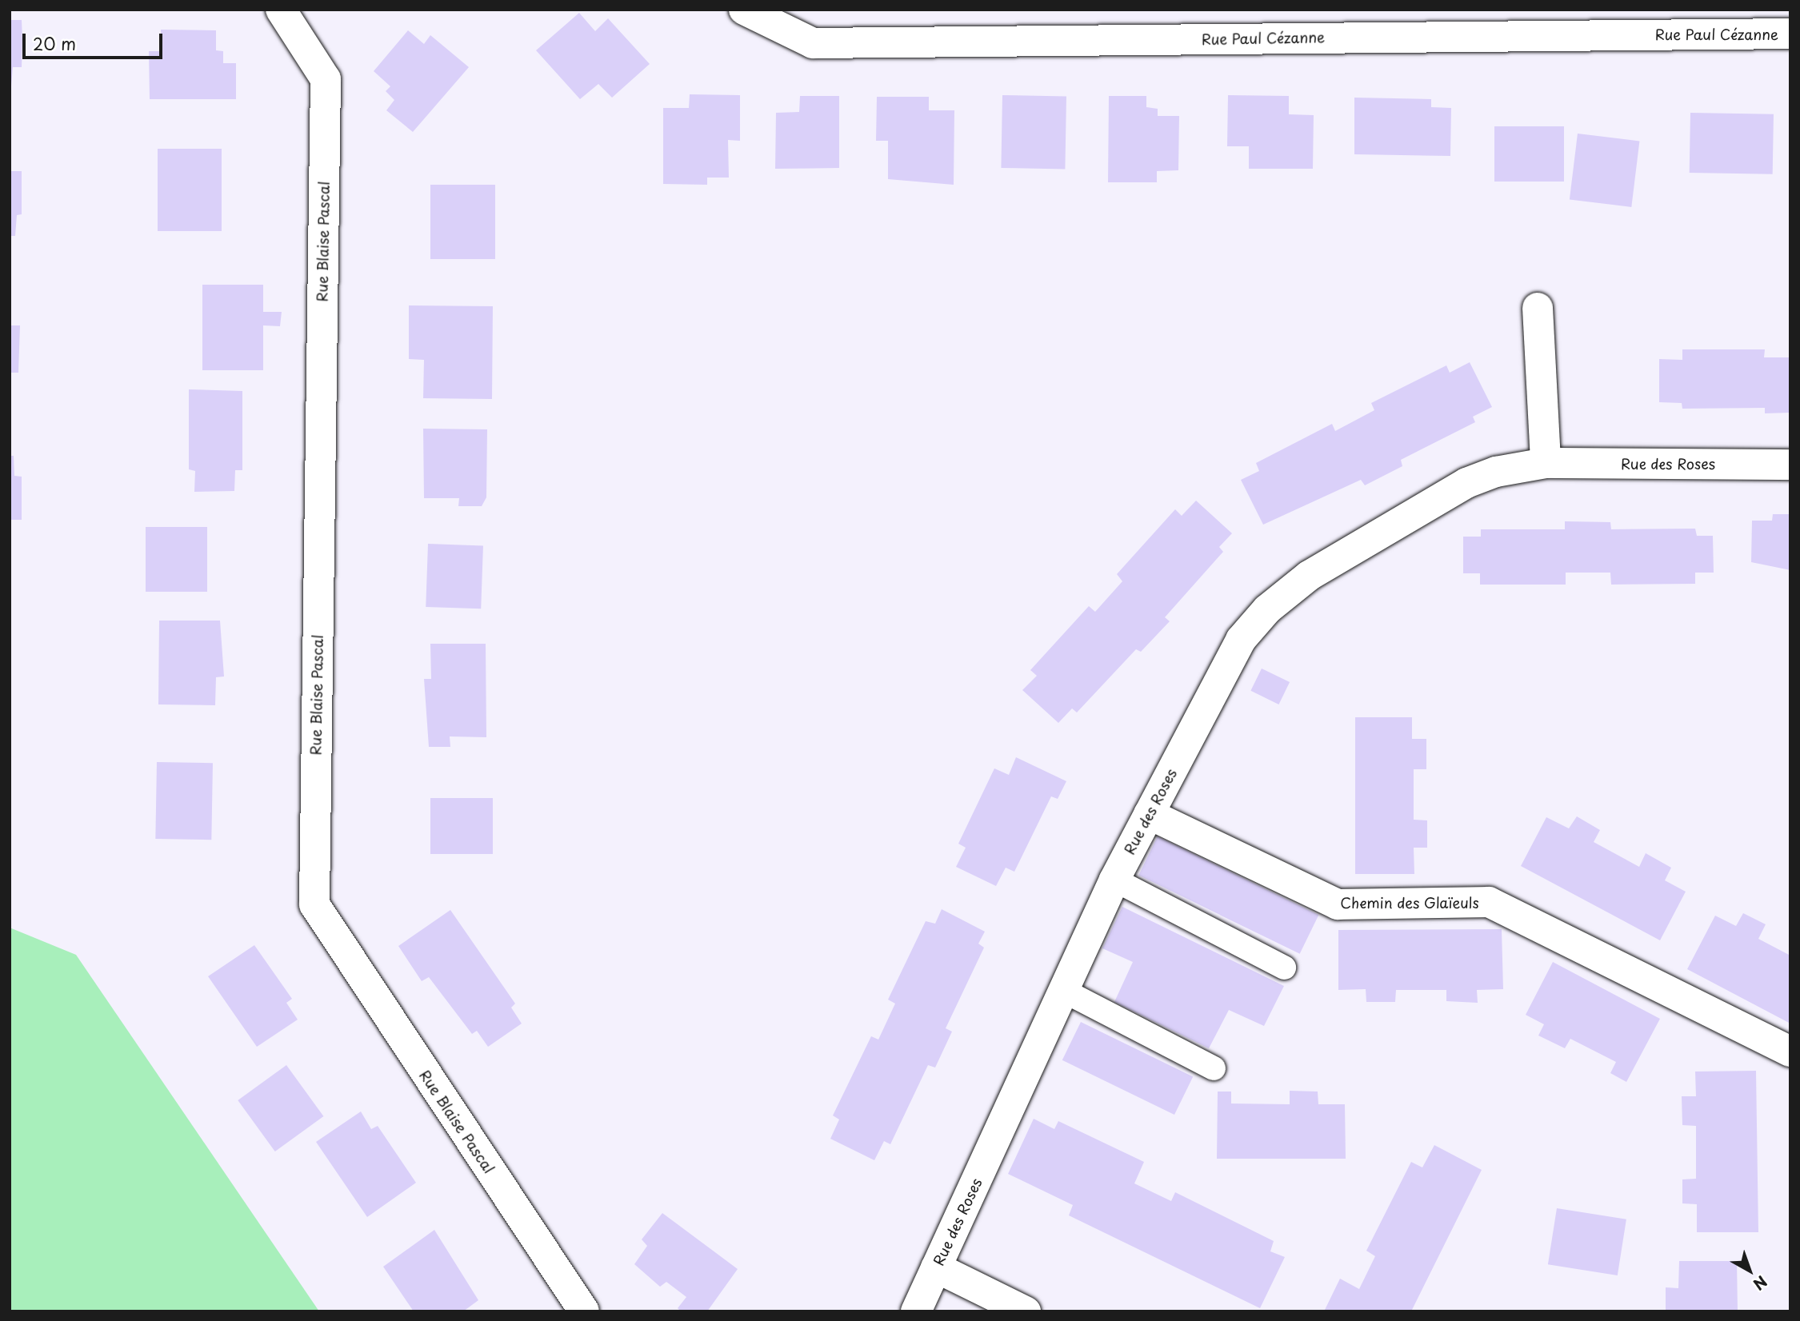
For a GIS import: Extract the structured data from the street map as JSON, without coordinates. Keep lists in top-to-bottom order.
{
  "streets": {
    "street": [
      "Rue Paul Cézanne",
      "Rue Blaise Pascal",
      "Rue des Roses",
      "Chemin des Glaïeuls"
    ]
  },
  "crossings": [
    ["Rue des Roses", "Chemin des Glaïeuls"]
  ],
  "scale_bar": "20 m",
  "north": "bottom right"
}
